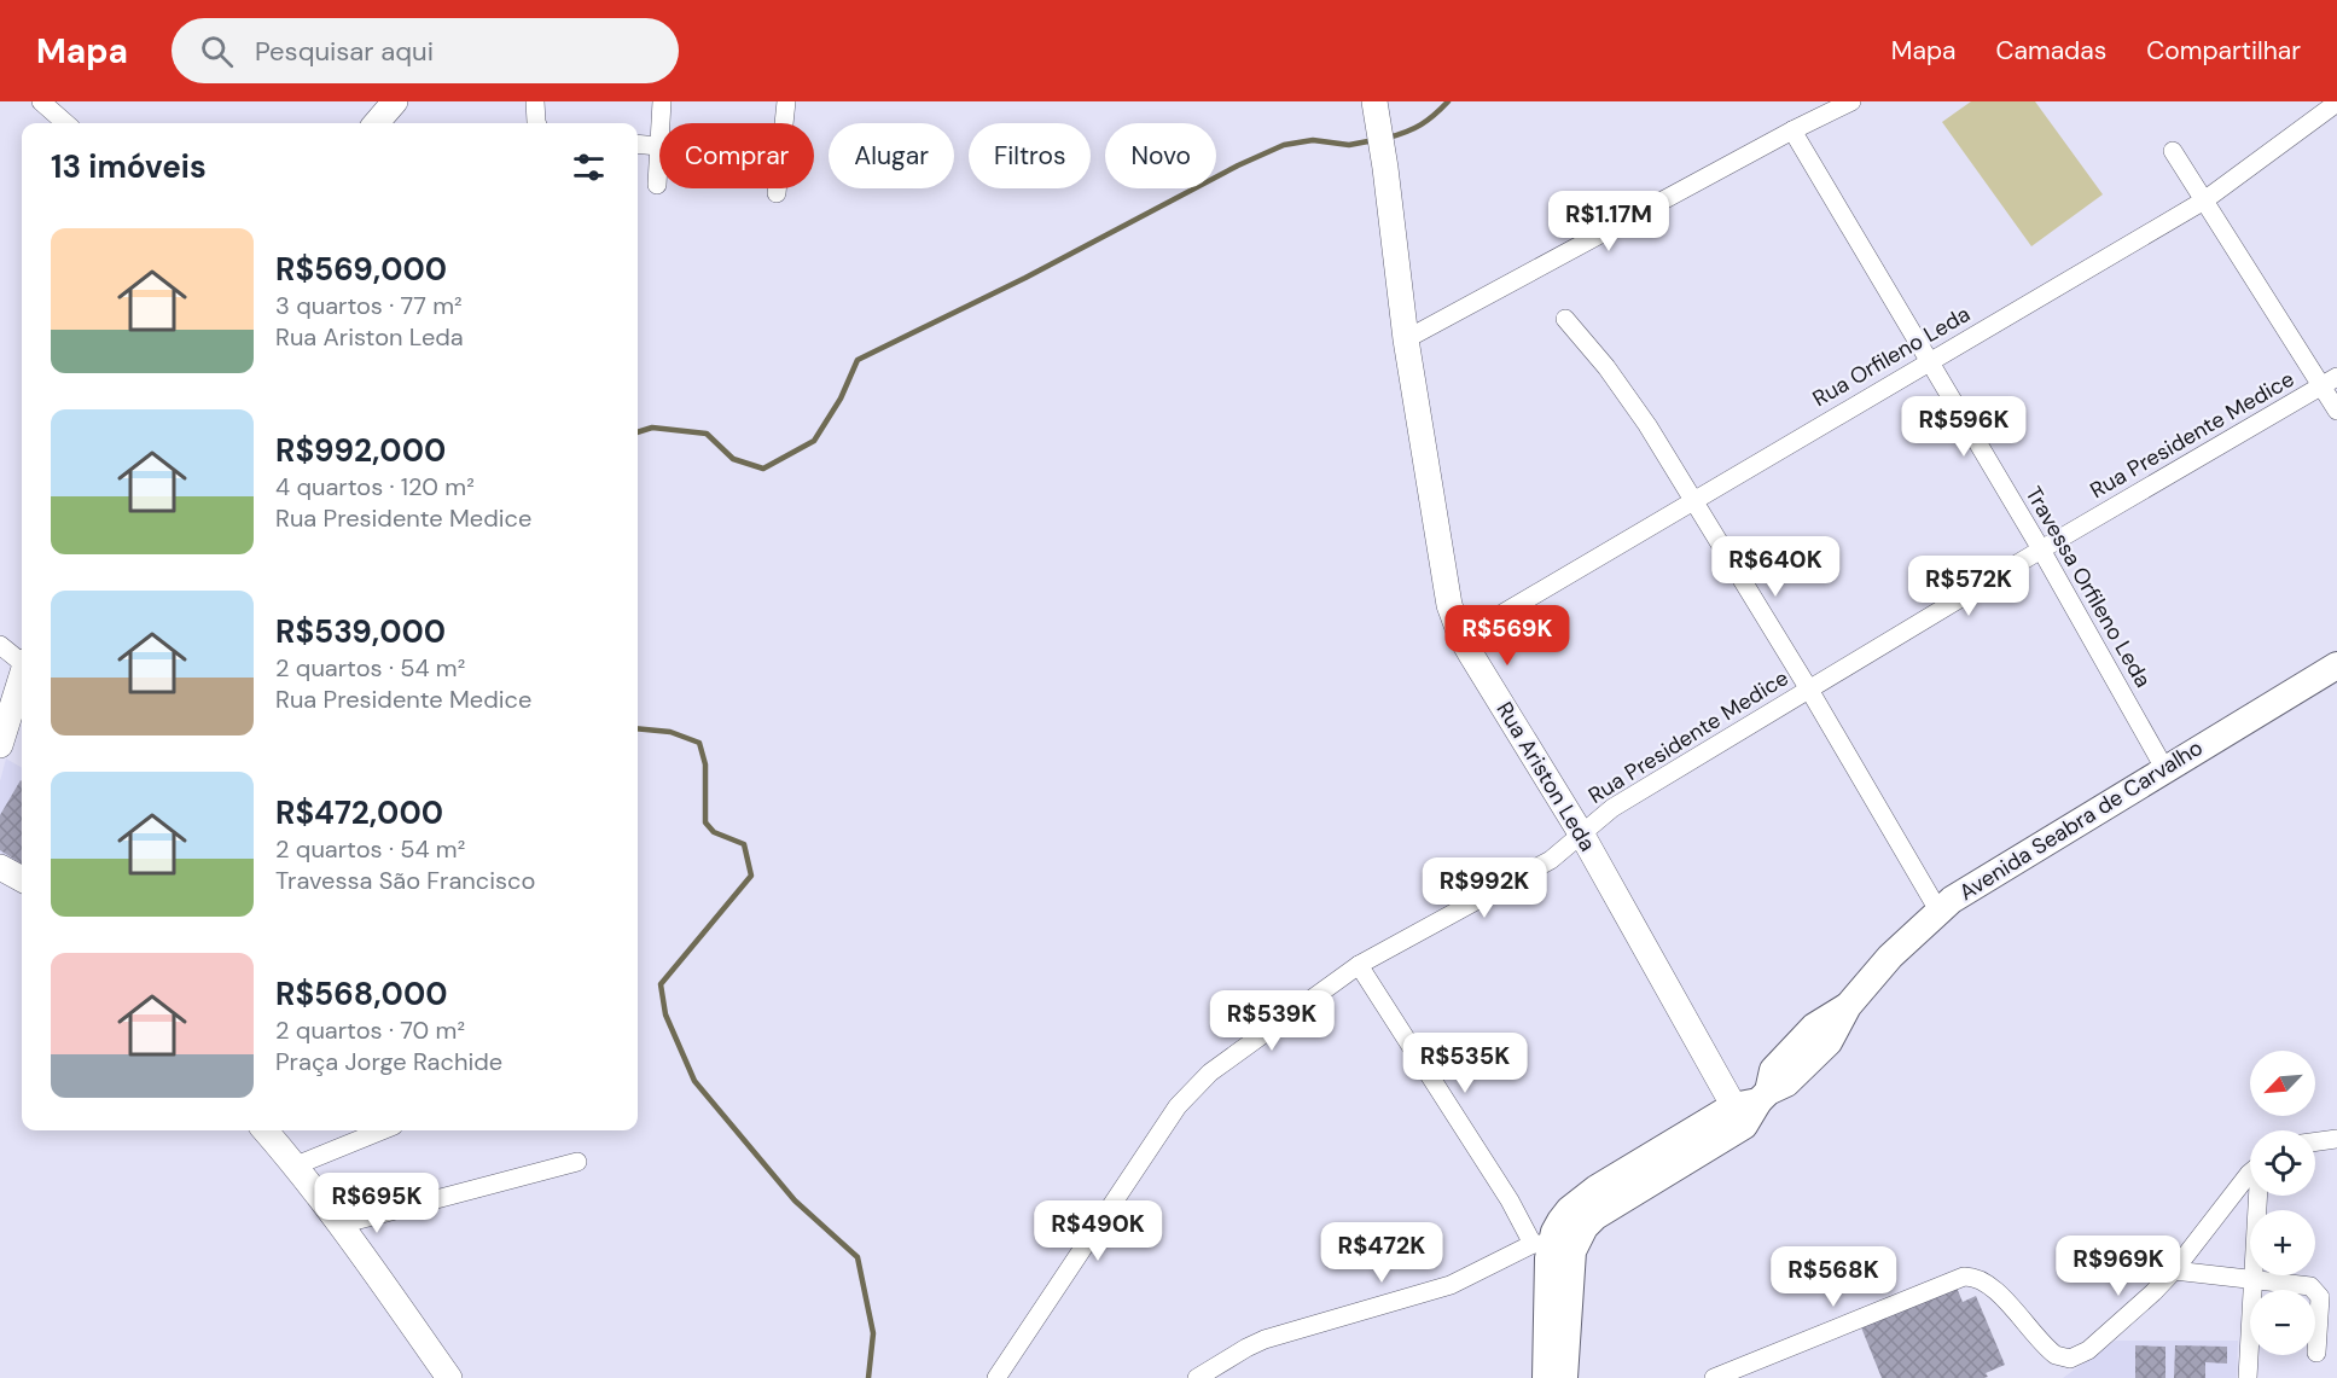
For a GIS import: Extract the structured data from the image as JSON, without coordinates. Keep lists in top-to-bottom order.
{
  "streets": {
    "main road": ["Avenida Seabra de Carvalho"],
    "street": [
      "Rua Orfileno Leda",
      "Rua Presidente Medice",
      "Travessa Orfileno Leda",
      "Rua Ariston Leda"
    ]
  },
  "crossings": [
    ["Rua Orfileno Leda", "Travessa Orfileno Leda"],
    ["Rua Orfileno Leda", "Rua Ariston Leda"],
    ["Rua Presidente Medice", "Travessa Orfileno Leda"],
    ["Rua Presidente Medice", "Rua Ariston Leda"],
    ["Travessa Orfileno Leda", "Avenida Seabra de Carvalho"],
    ["Rua Ariston Leda", "Avenida Seabra de Carvalho"]
  ],
  "north": "bottom left",
  "page": {
    "header": "Mapa",
    "search": "Pesquisar aqui",
    "nav": ["Mapa", "Camadas", "Compartilhar"],
    "chip": [
      "Comprar",
      "Alugar",
      "Filtros",
      "Novo"
    ],
    "heading": "13 imóveis",
    "price": [
      "R$1.17M",
      "R$596K",
      "R$640K",
      "R$572K",
      "R$569K",
      "R$992K",
      "R$539K",
      "R$535K",
      "R$695K",
      "R$490K",
      "R$472K",
      "R$969K",
      "R$568K"
    ],
    "list": [
      {
        "name": "R$569,000",
        "note": "3 quartos · 77 m² · Rua Ariston Leda"
      },
      {
        "name": "R$992,000",
        "note": "4 quartos · 120 m² · Rua Presidente Medice"
      },
      {
        "name": "R$539,000",
        "note": "2 quartos · 54 m² · Rua Presidente Medice"
      },
      {
        "name": "R$472,000",
        "note": "2 quartos · 54 m² · Travessa São Francisco"
      },
      {
        "name": "R$568,000",
        "note": "2 quartos · 70 m² · Praça Jorge Rachide"
      }
    ],
    "map_buttons": ["+", "−"]
  }
}
